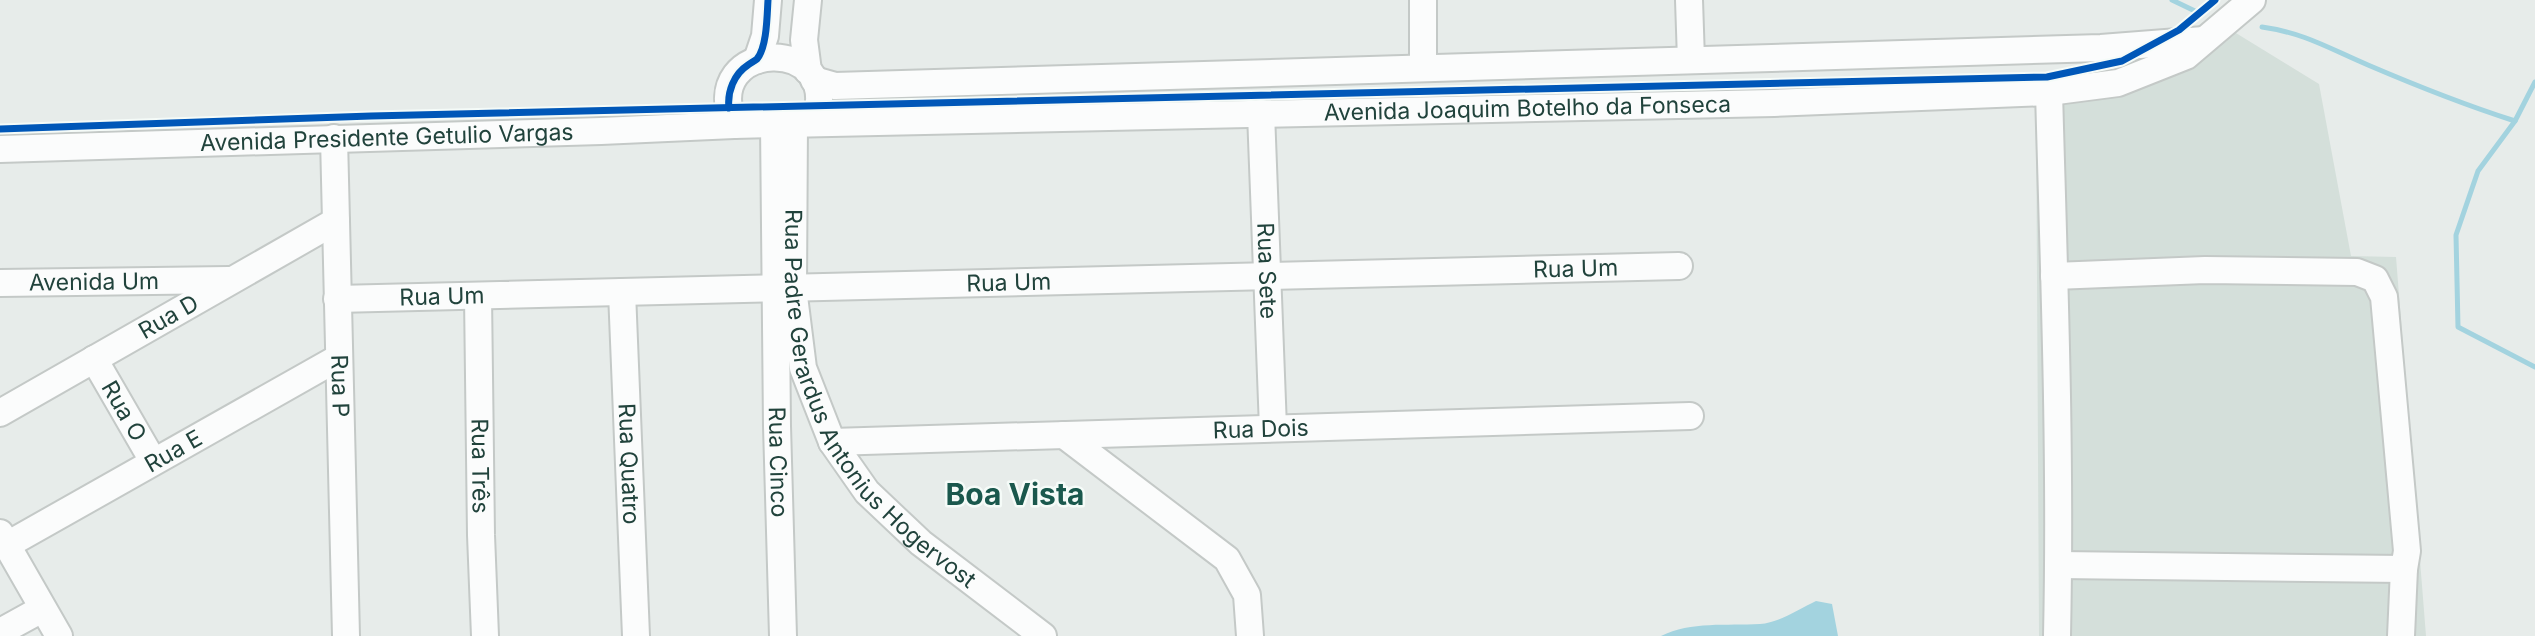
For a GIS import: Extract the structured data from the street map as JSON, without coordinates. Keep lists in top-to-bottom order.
{
  "streets": {
    "street": [
      "Avenida Joaquim Botelho da Fonseca",
      "Avenida Presidente Getulio Vargas",
      "Rua Um",
      "Rua Sete",
      "Avenida Um",
      "Rua D",
      "Rua P",
      "Rua Padre Gerardus Antonius Hogervost",
      "Rua O",
      "Rua Dois",
      "Rua E",
      "Rua Cinco",
      "Rua Quatro",
      "Rua Três"
    ]
  },
  "crossings": [
    ["Avenida Joaquim Botelho da Fonseca", "Avenida Presidente Getulio Vargas"],
    ["Avenida Joaquim Botelho da Fonseca", "Rua Sete"],
    ["Avenida Joaquim Botelho da Fonseca", "Rua Padre Gerardus Antonius Hogervost"],
    ["Avenida Presidente Getulio Vargas", "Rua P"],
    ["Avenida Presidente Getulio Vargas", "Rua Padre Gerardus Antonius Hogervost"],
    ["Rua Um", "Rua Sete"],
    ["Rua Um", "Rua P"],
    ["Rua Um", "Rua Padre Gerardus Antonius Hogervost"],
    ["Rua Um", "Rua Cinco"],
    ["Rua Um", "Rua Quatro"],
    ["Rua Um", "Rua Três"],
    ["Rua Sete", "Rua Dois"],
    ["Avenida Um", "Rua D"],
    ["Rua D", "Rua P"],
    ["Rua D", "Rua O"],
    ["Rua P", "Rua E"],
    ["Rua Padre Gerardus Antonius Hogervost", "Rua Dois"],
    ["Rua Padre Gerardus Antonius Hogervost", "Rua Cinco"],
    ["Rua O", "Rua E"]
  ],
  "districts": ["Boa Vista"]
}
